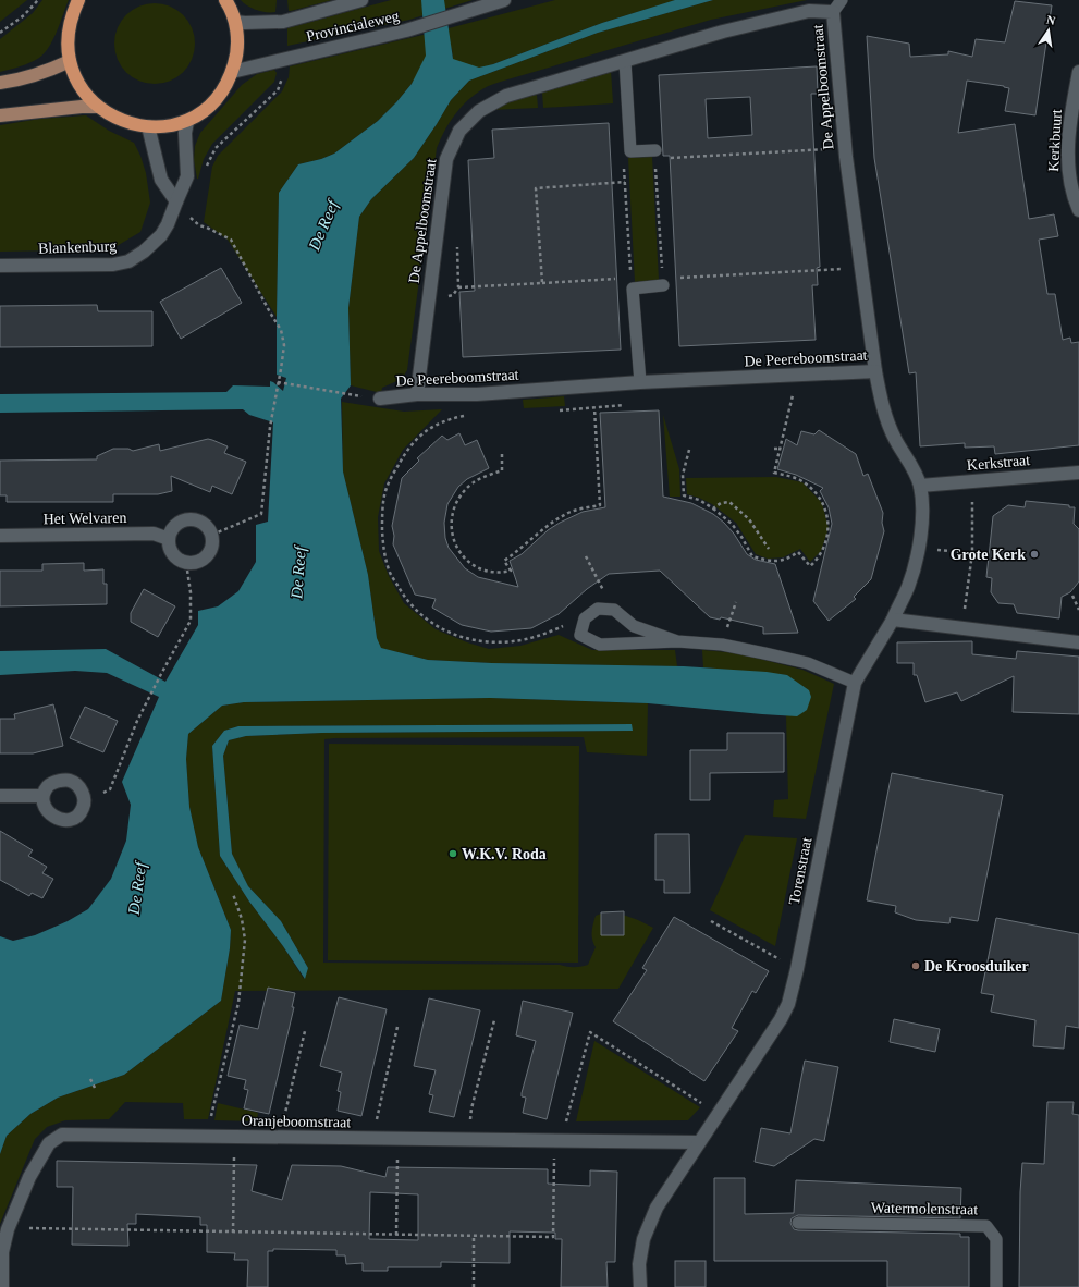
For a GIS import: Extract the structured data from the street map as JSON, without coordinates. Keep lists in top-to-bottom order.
{
  "streets": {
    "street": [
      "Provincialeweg",
      "De Appelboomstraat",
      "Kerkbuurt",
      "Blankenburg",
      "De Peereboomstraat",
      "Kerkstraat",
      "Het Welvaren",
      "Torenstraat",
      "Oranjeboomstraat"
    ],
    "lane": ["Watermolenstraat"]
  },
  "crossings": [
    ["De Appelboomstraat", "De Peereboomstraat"],
    ["De Peereboomstraat", "Kerkstraat"],
    ["De Peereboomstraat", "Torenstraat"],
    ["Kerkstraat", "Torenstraat"],
    ["Torenstraat", "Oranjeboomstraat"]
  ],
  "water": ["De Reef"],
  "places": ["Grote Kerk", "W.K.V. Roda", "De Kroosduiker"],
  "north": "top"
}
